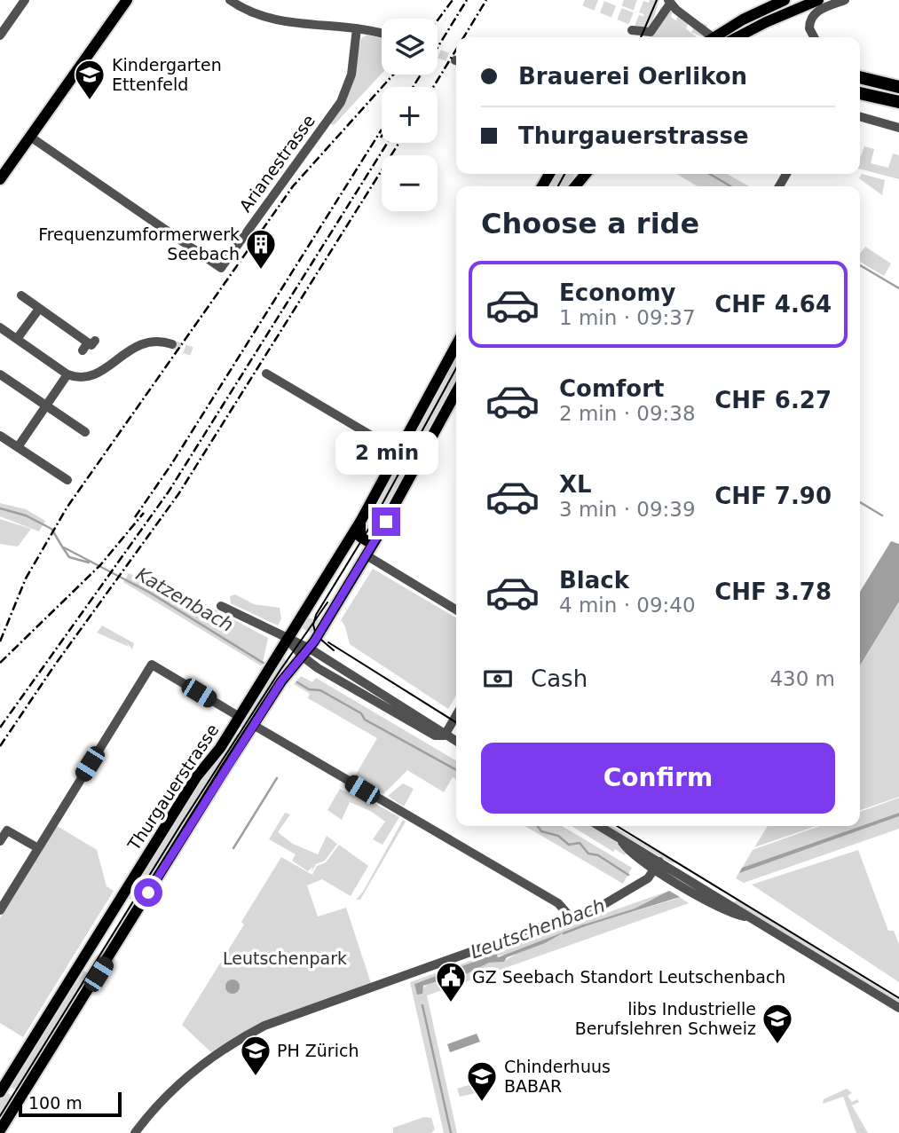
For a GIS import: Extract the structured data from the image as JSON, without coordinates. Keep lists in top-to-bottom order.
{
  "streets": {
    "main road": ["Thurgauerstrasse"],
    "street": ["Arianestrasse"]
  },
  "water": ["Katzenbach", "Leutschenbach"],
  "parks": ["Leutschenpark"],
  "places": {
    "school or university": [
      "Kindergarten Ettenfeld",
      "libs Industrielle Berufslehren Schweiz",
      "PH Zürich",
      "Chinderhuus BABAR"
    ],
    "building": ["Frequenzumformerwerk Seebach"],
    "public building": ["GZ Seebach Standort Leutschenbach"]
  },
  "scale_bar": "100 m",
  "page": {
    "map_buttons": ["+", "−"],
    "banner": ["Brauerei Oerlikon", "Thurgauerstrasse"],
    "heading": "Choose a ride",
    "list": [
      {
        "name": "Economy",
        "note": "1 min · 09:37",
        "value": "CHF 4.64"
      },
      {
        "name": "Comfort",
        "note": "2 min · 09:38",
        "value": "CHF 6.27"
      },
      {
        "name": "XL",
        "note": "3 min · 09:39",
        "value": "CHF 7.90"
      },
      {
        "name": "Black",
        "note": "4 min · 09:40",
        "value": "CHF 3.78"
      }
    ],
    "bubble": "2 min",
    "pay": ["Cash", "430 m"],
    "buttons": "Confirm",
    "scale": "100 m"
  }
}
